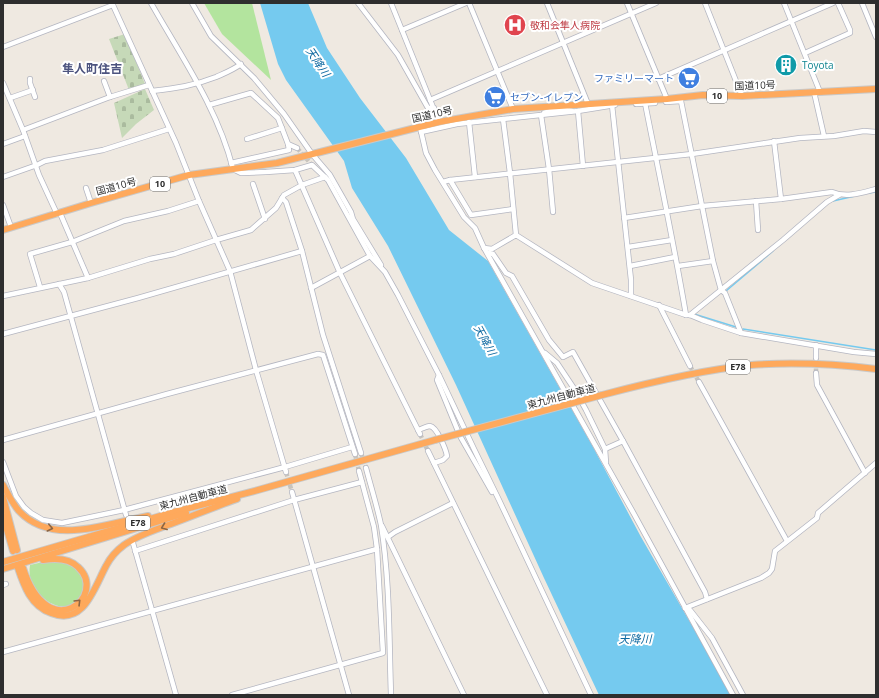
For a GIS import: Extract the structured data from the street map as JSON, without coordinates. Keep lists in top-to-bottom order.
{
  "streets": {
    "highway": [
      "国道10号",
      "10",
      "E78",
      "東九州自動車道"
    ]
  },
  "crossings": [
    ["E78", "東九州自動車道"]
  ],
  "districts": ["隼人町住吉"],
  "water": ["天降川"],
  "places": {
    "hospital": ["敬和会隼人病院"],
    "building": ["Toyota"],
    "supermarket": ["ファミリーマート", "セブン-イレブン"]
  }
}
